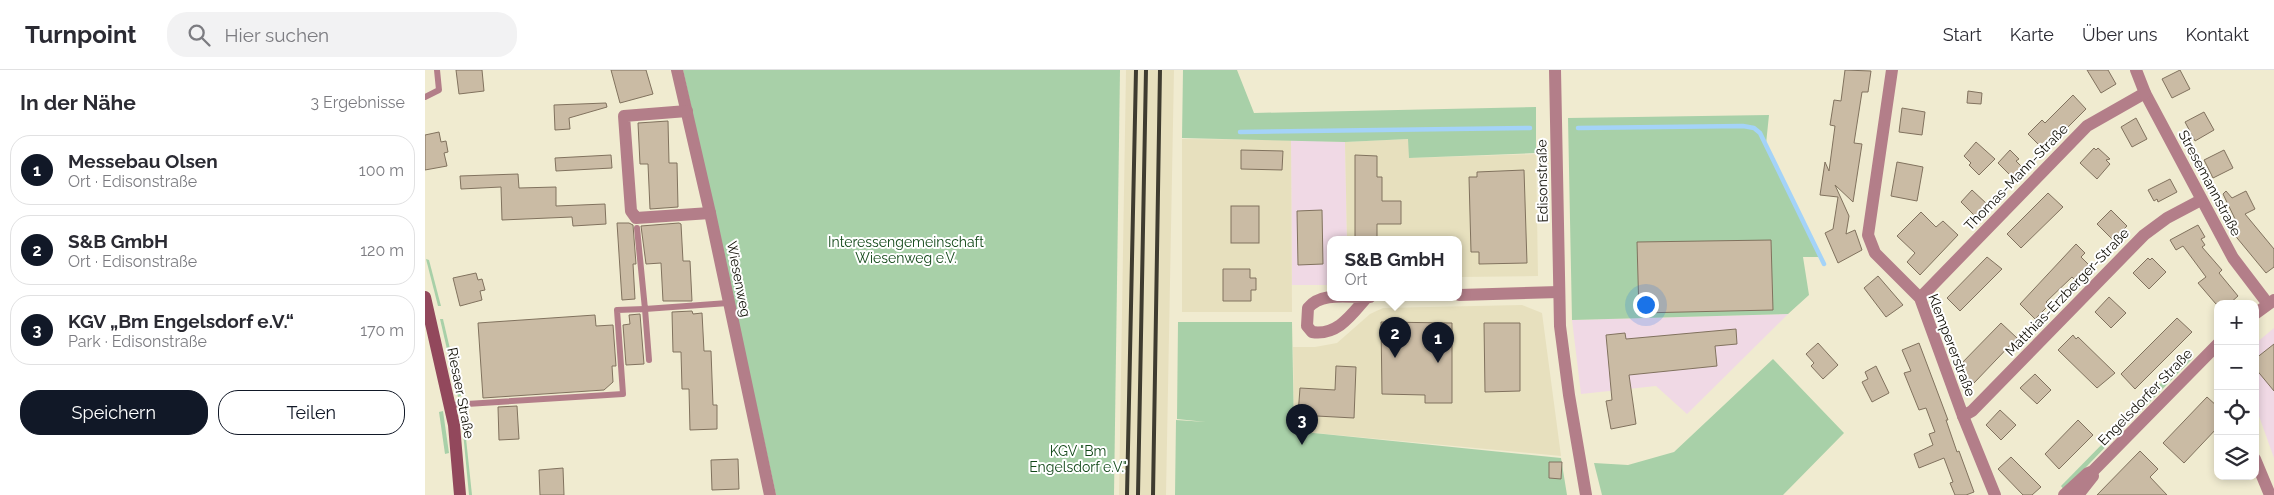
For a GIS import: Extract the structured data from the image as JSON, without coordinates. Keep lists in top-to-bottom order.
{
  "streets": {
    "main road": ["Riesaer Straße"],
    "street": [
      "Thomas-Mann-Straße",
      "Edisonstraße",
      "Stresemannstraße",
      "Wiesenweg",
      "Matthias-Erzberger-Straße",
      "Klempererstraße",
      "Engelsdorfer Straße"
    ]
  },
  "crossings": [
    ["Thomas-Mann-Straße", "Stresemannstraße"],
    ["Thomas-Mann-Straße", "Klempererstraße"],
    ["Stresemannstraße", "Matthias-Erzberger-Straße"],
    ["Matthias-Erzberger-Straße", "Klempererstraße"]
  ],
  "parks": ["Interessengemeinschaft Wiesenweg e.V.", "KGV \"Bm Engelsdorf e.V.\""],
  "page": {
    "header": "Turnpoint",
    "search": "Hier suchen",
    "nav": [
      "Start",
      "Karte",
      "Über uns",
      "Kontakt"
    ],
    "heading": ["In der Nähe", "3 Ergebnisse"],
    "list": [
      {
        "mark": "1",
        "name": "Messebau Olsen",
        "note": "Ort · Edisonstraße",
        "value": "100 m"
      },
      {
        "mark": "2",
        "name": "S&B GmbH",
        "note": "Ort · Edisonstraße",
        "value": "120 m"
      },
      {
        "mark": "3",
        "name": "KGV „Bm Engelsdorf e.V.“",
        "note": "Park · Edisonstraße",
        "value": "170 m"
      }
    ],
    "popup": ["S&B GmbH", "Ort"],
    "map_buttons": ["+", "−"],
    "pins": ["2", "1", "3"],
    "buttons": ["Speichern", "Teilen"]
  }
}
